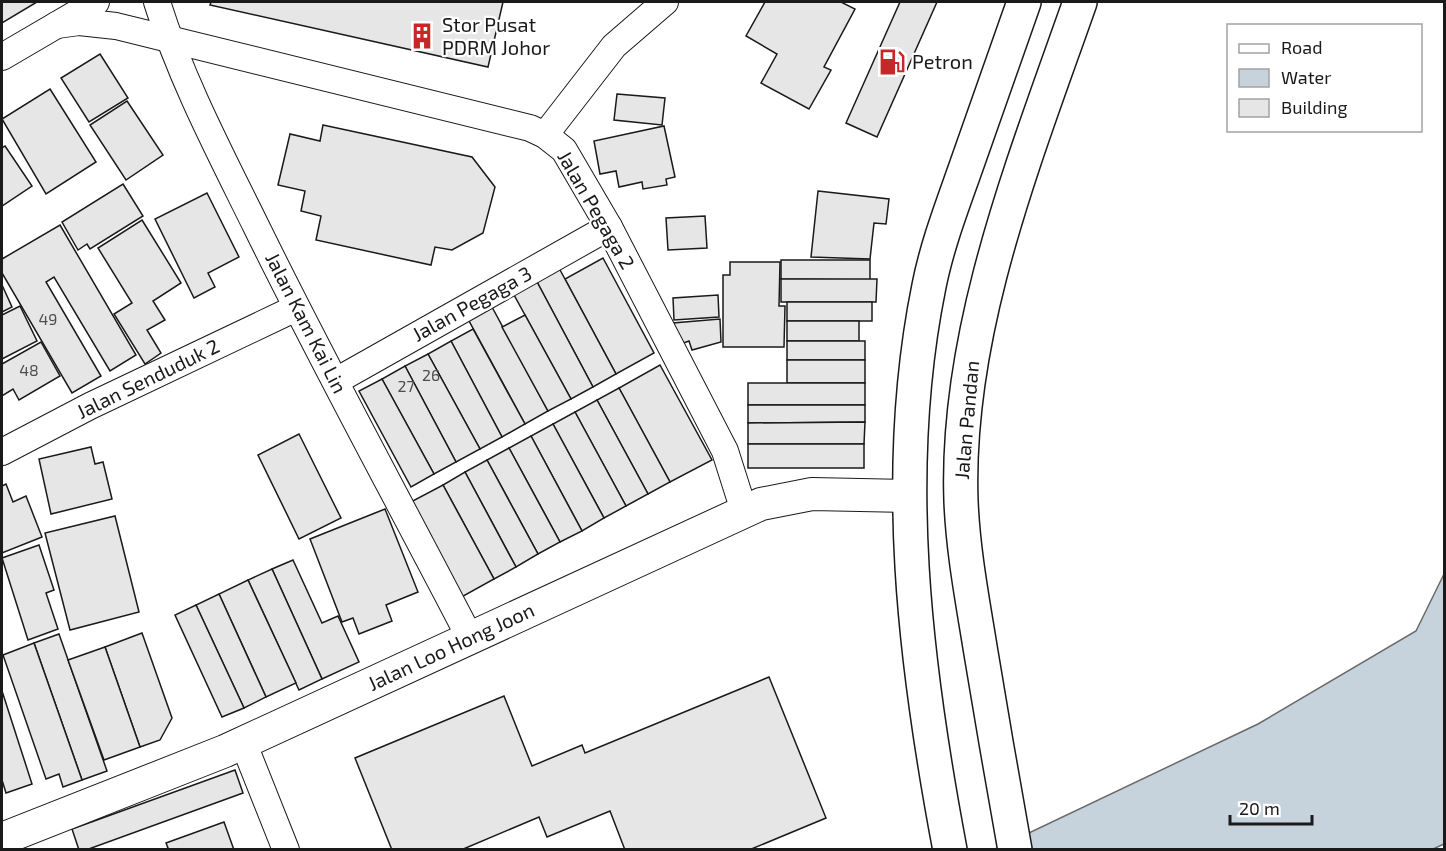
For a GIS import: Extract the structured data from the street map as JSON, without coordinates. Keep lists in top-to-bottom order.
{
  "streets": {
    "highway": ["Jalan Pandan"],
    "street": [
      "Jalan Pegaga 2",
      "Jalan Pegaga 3",
      "Jalan Kam Kai Lin",
      "Jalan Senduduk 2",
      "Jalan Loo Hong Joon"
    ]
  },
  "crossings": [
    ["Jalan Pegaga 2", "Jalan Pegaga 3"],
    ["Jalan Pegaga 2", "Jalan Kam Kai Lin"],
    ["Jalan Pegaga 2", "Jalan Loo Hong Joon"],
    ["Jalan Pegaga 3", "Jalan Kam Kai Lin"],
    ["Jalan Kam Kai Lin", "Jalan Senduduk 2"],
    ["Jalan Kam Kai Lin", "Jalan Loo Hong Joon"]
  ],
  "places": {
    "building": ["Stor Pusat PDRM Johor"],
    "fuel station": ["Petron"]
  },
  "house_numbers": [
    "49",
    "48",
    "26",
    "27"
  ],
  "legend": ["Road", "Water", "Building"],
  "scale_bar": "20 m"
}
